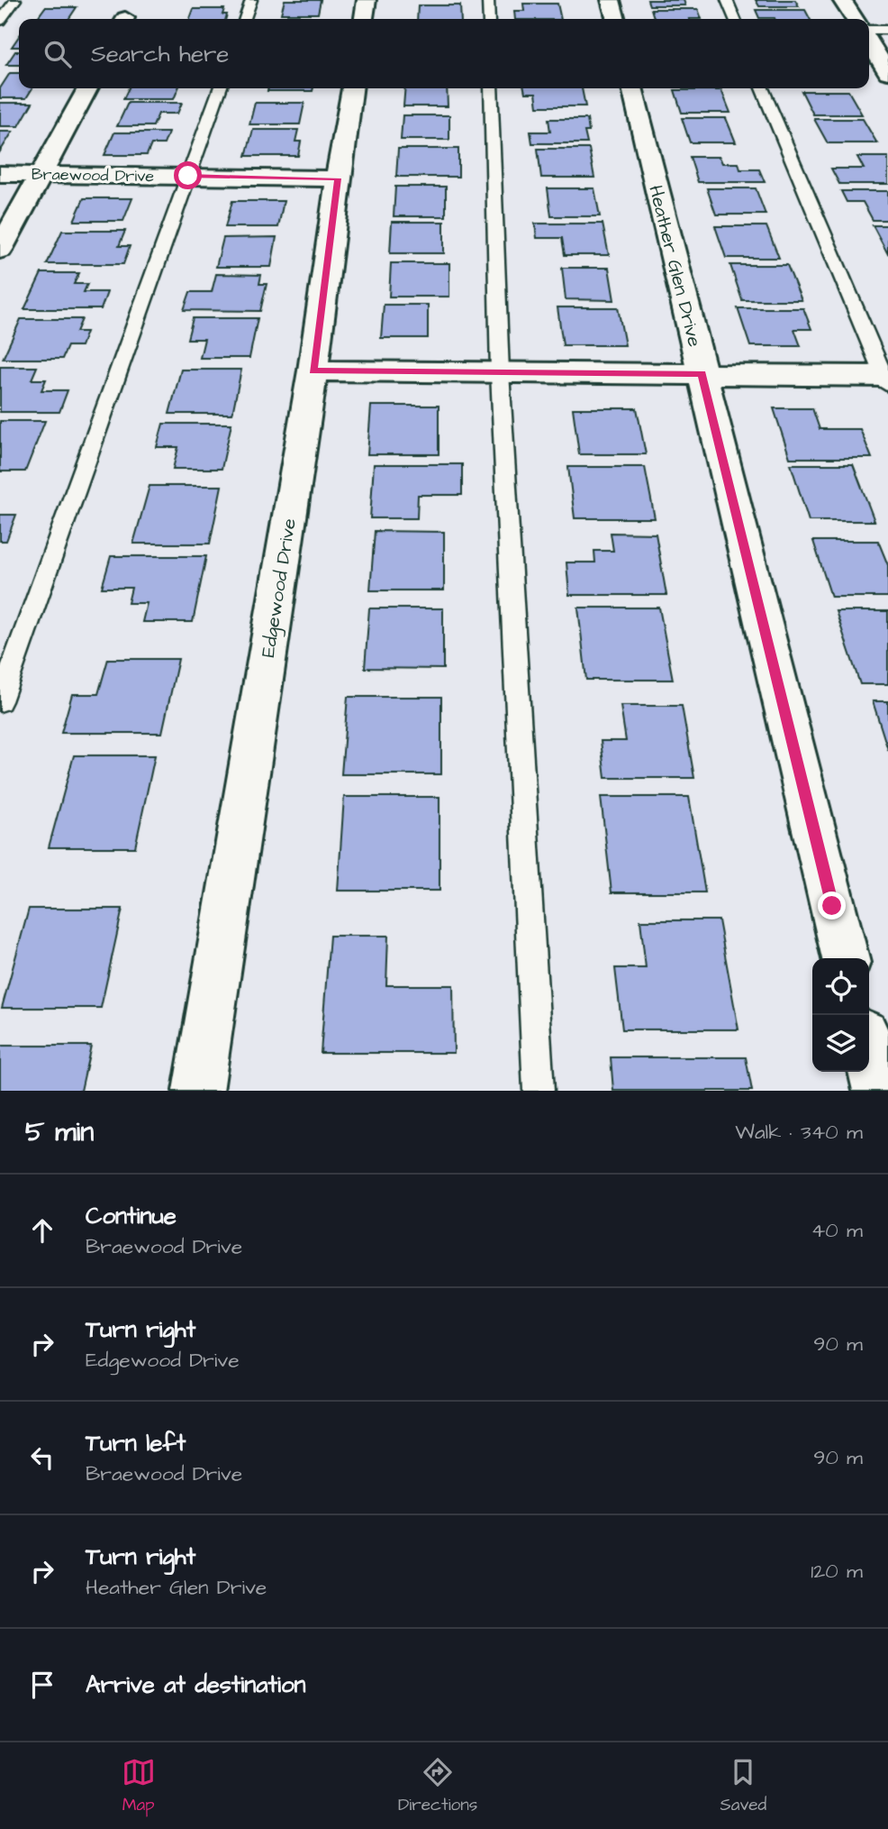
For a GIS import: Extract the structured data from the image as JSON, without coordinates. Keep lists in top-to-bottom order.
{
  "streets": {
    "street": ["Braewood Drive", "Heather Glen Drive", "Edgewood Drive"]
  },
  "crossings": [
    ["Braewood Drive", "Edgewood Drive"]
  ],
  "page": {
    "search": "Search here",
    "heading": ["5 min", "Walk · 340 m"],
    "list": [
      ["Continue", "Braewood Drive", "40 m"],
      ["Turn right", "Edgewood Drive", "90 m"],
      ["Turn left", "Braewood Drive", "90 m"],
      ["Turn right", "Heather Glen Drive", "120 m"],
      "Arrive at destination"
    ],
    "nav": ["Map", "Directions", "Saved"]
  }
}
